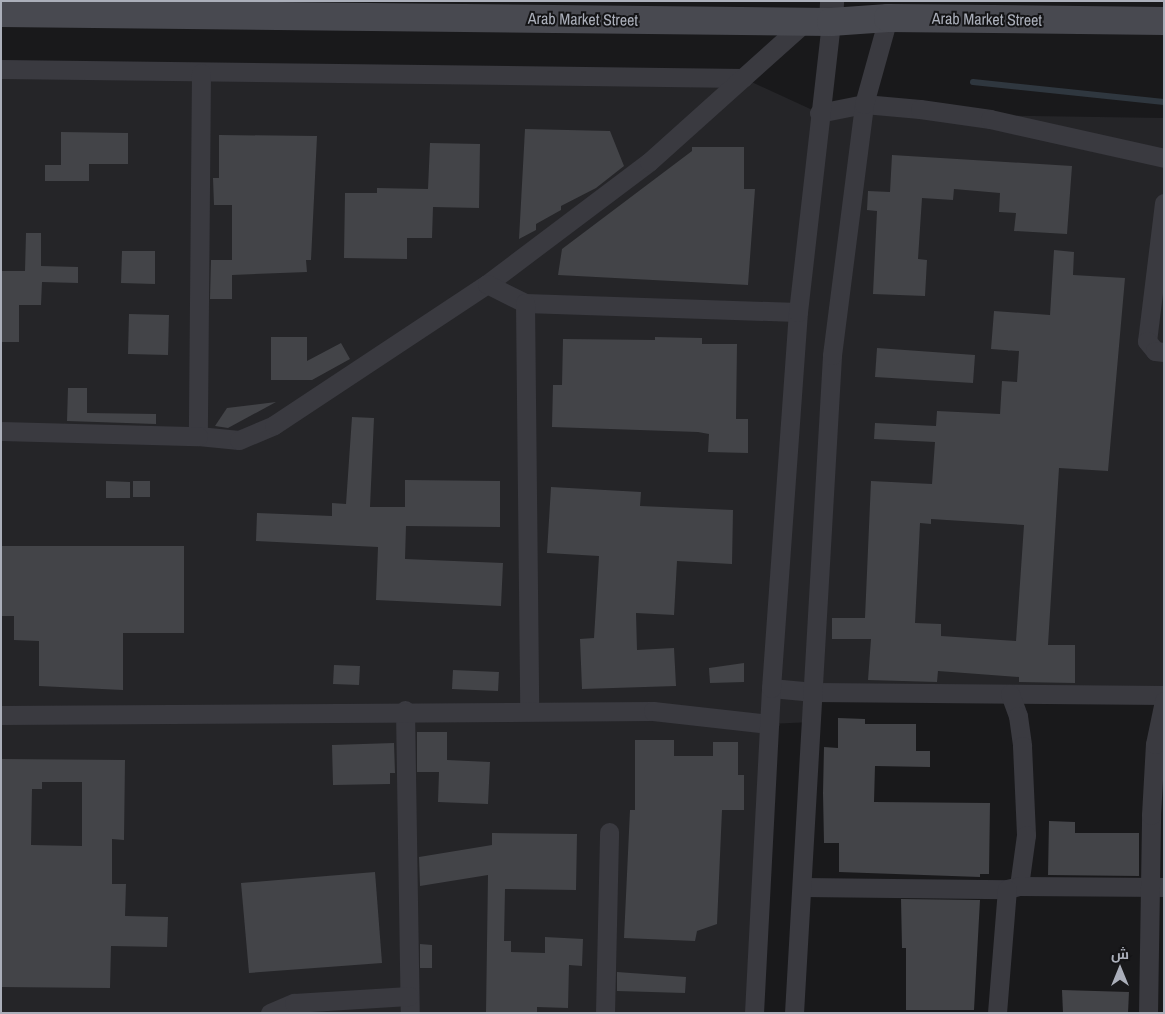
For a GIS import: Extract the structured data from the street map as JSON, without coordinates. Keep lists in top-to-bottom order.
{
  "streets": {
    "main road": ["Arab Market Street"]
  },
  "north": "top"
}
